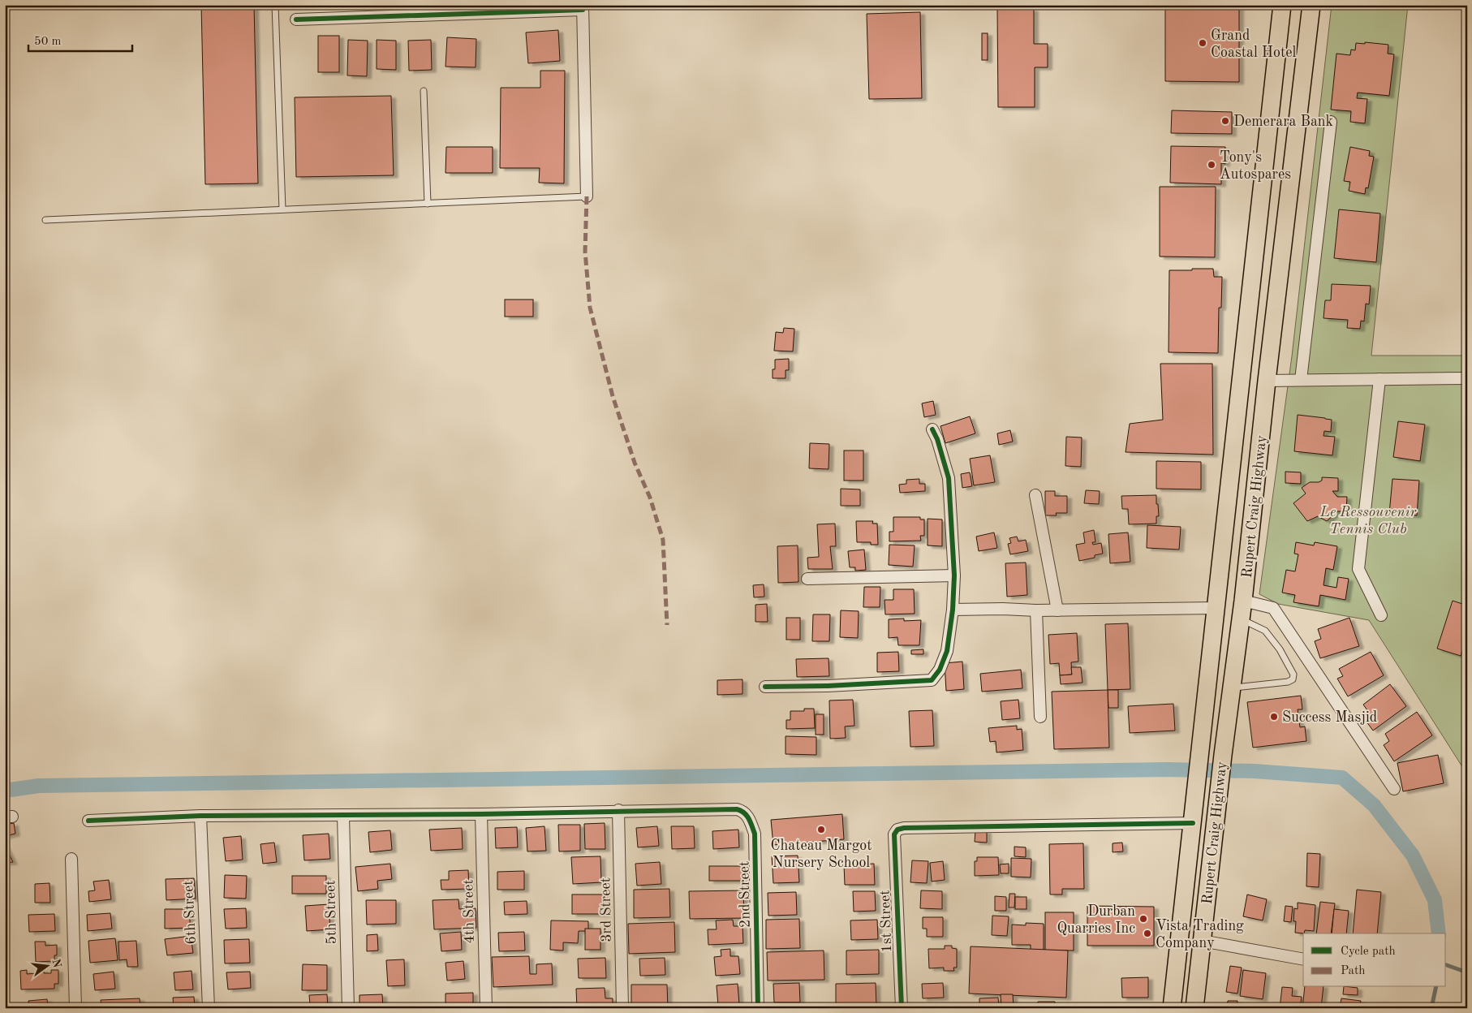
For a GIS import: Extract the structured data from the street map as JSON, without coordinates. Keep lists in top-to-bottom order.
{
  "streets": {
    "main road": ["Rupert Craig Highway"],
    "street": [
      "2nd Street",
      "3rd Street",
      "4th Street",
      "6th Street",
      "5th Street",
      "1st Street"
    ]
  },
  "crossings": [
    ["Rupert Craig Highway", "1st Street"],
    ["2nd Street", "3rd Street"]
  ],
  "parks": ["Le Ressouvenir Tennis Club"],
  "places": [
    "Grand Coastal Hotel",
    "Demerara Bank",
    "Tony's Autospares",
    "Success Masjid",
    "Chateau Margot Nursery School",
    "Durban Quarries Inc",
    "Vista Trading Company"
  ],
  "legend": ["Cycle path", "Path"],
  "scale_bar": "50 m",
  "north": "right"
}
